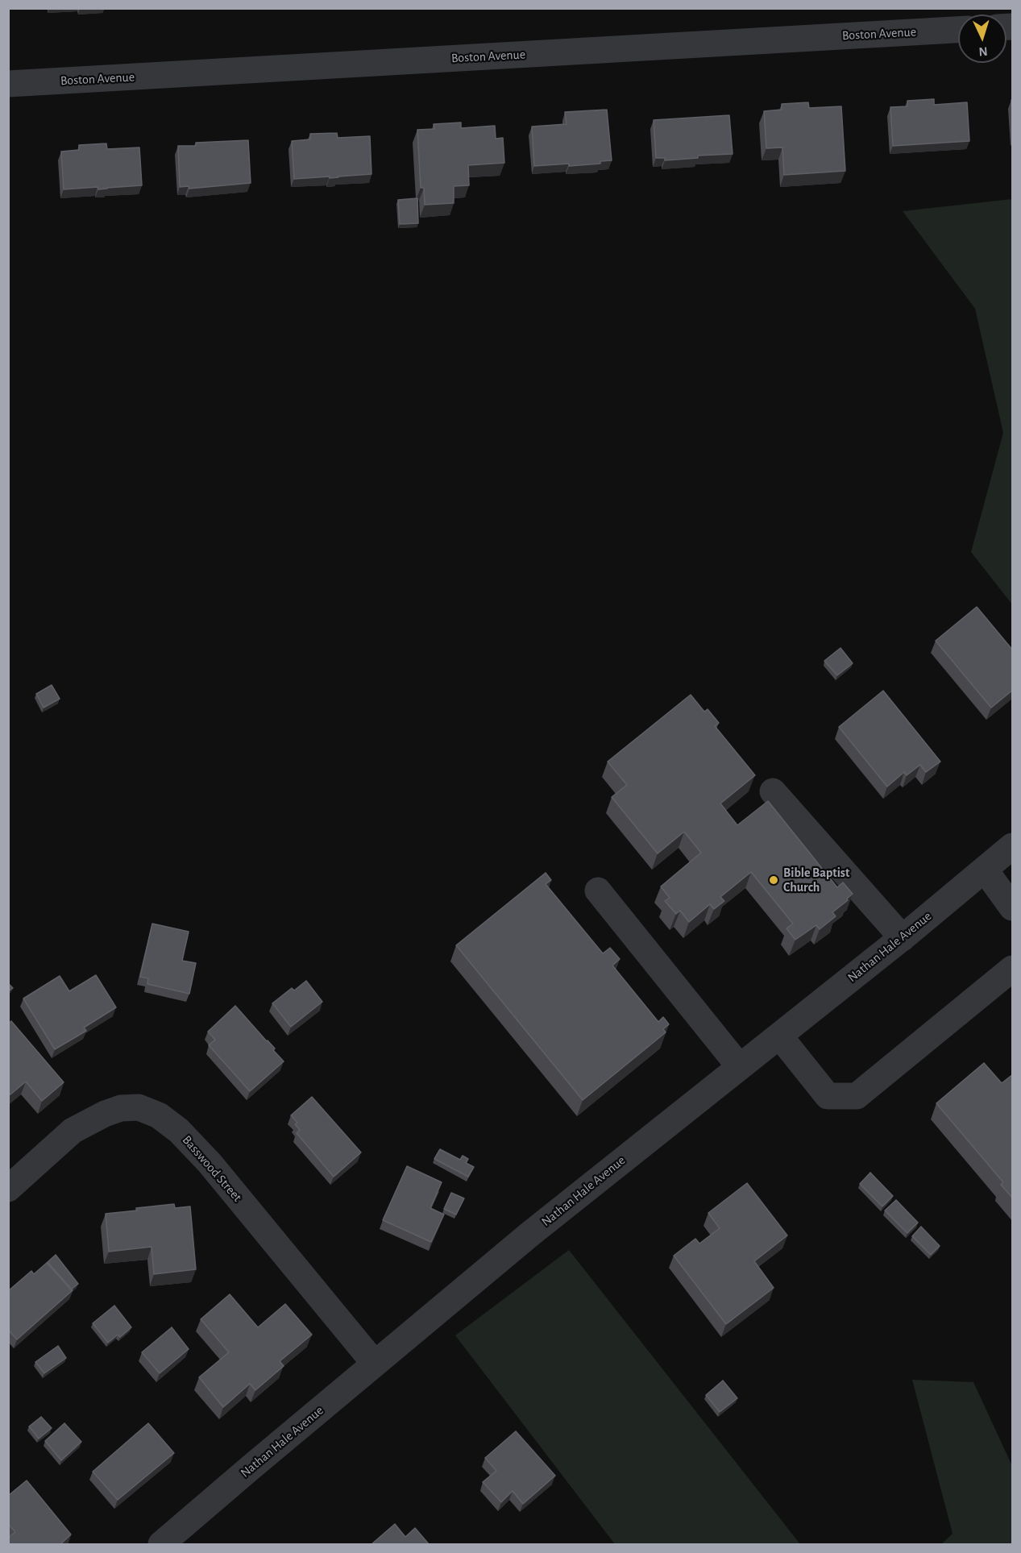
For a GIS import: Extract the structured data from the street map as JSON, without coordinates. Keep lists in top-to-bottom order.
{
  "streets": {
    "street": ["Boston Avenue", "Nathan Hale Avenue", "Basswood Street"]
  },
  "crossings": [
    ["Nathan Hale Avenue", "Basswood Street"]
  ],
  "places": ["Bible Baptist Church"],
  "north": "bottom"
}
